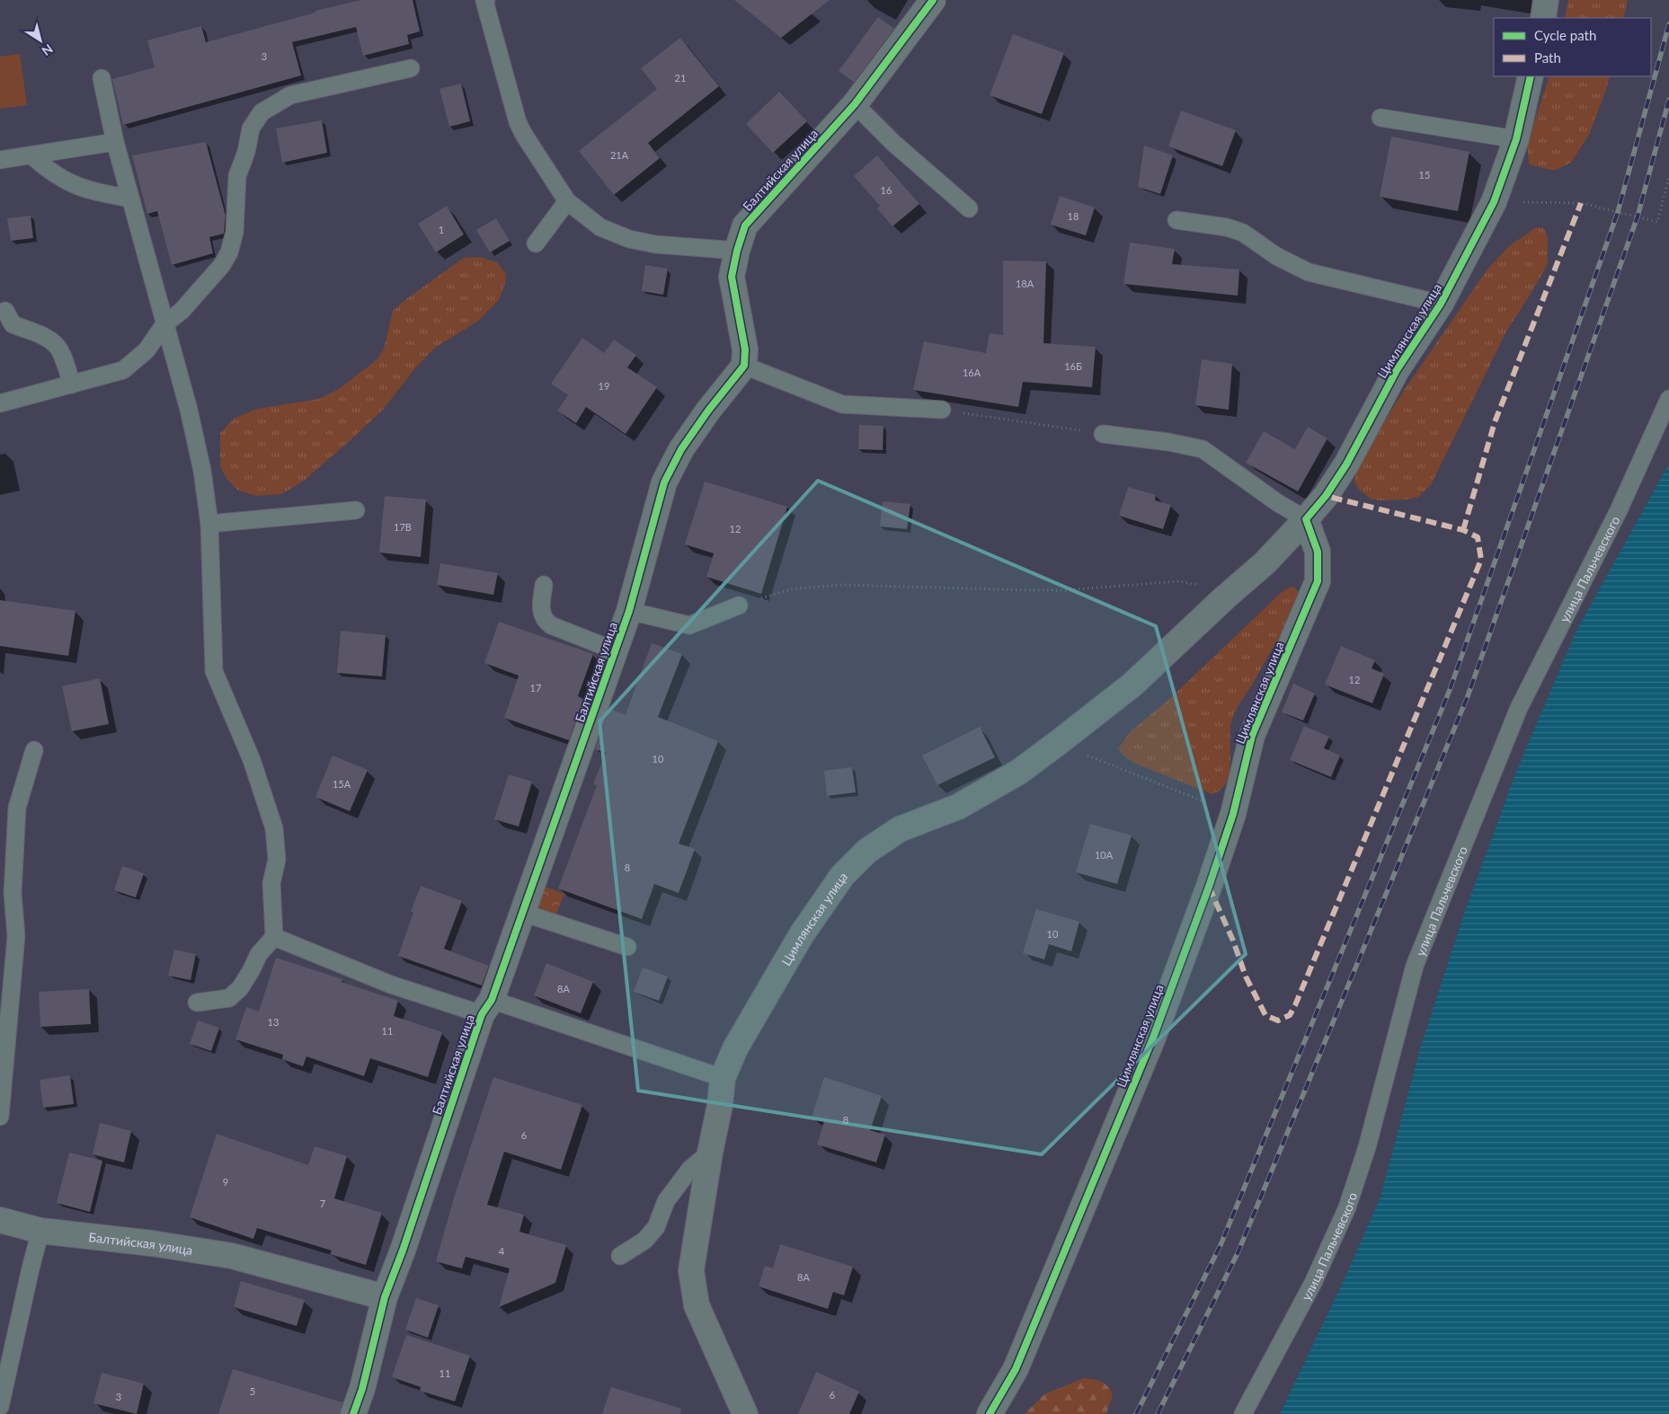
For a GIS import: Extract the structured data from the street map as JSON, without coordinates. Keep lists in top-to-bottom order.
{
  "streets": {
    "street": ["Балтийская улица", "Цимлянская улица"],
    "lane": ["улица Пальчевского"]
  },
  "house_numbers": [
    "3",
    "21",
    "21А",
    "15",
    "16",
    "18",
    "1",
    "18А",
    "16Б",
    "16А",
    "19",
    "17В",
    "12",
    "12",
    "17",
    "10",
    "15А",
    "10А",
    "8",
    "10",
    "8А",
    "13",
    "11",
    "8",
    "6",
    "9",
    "7",
    "4",
    "8А",
    "11",
    "5",
    "6",
    "3"
  ],
  "legend": ["Cycle path", "Path"],
  "north": "bottom right"
}
